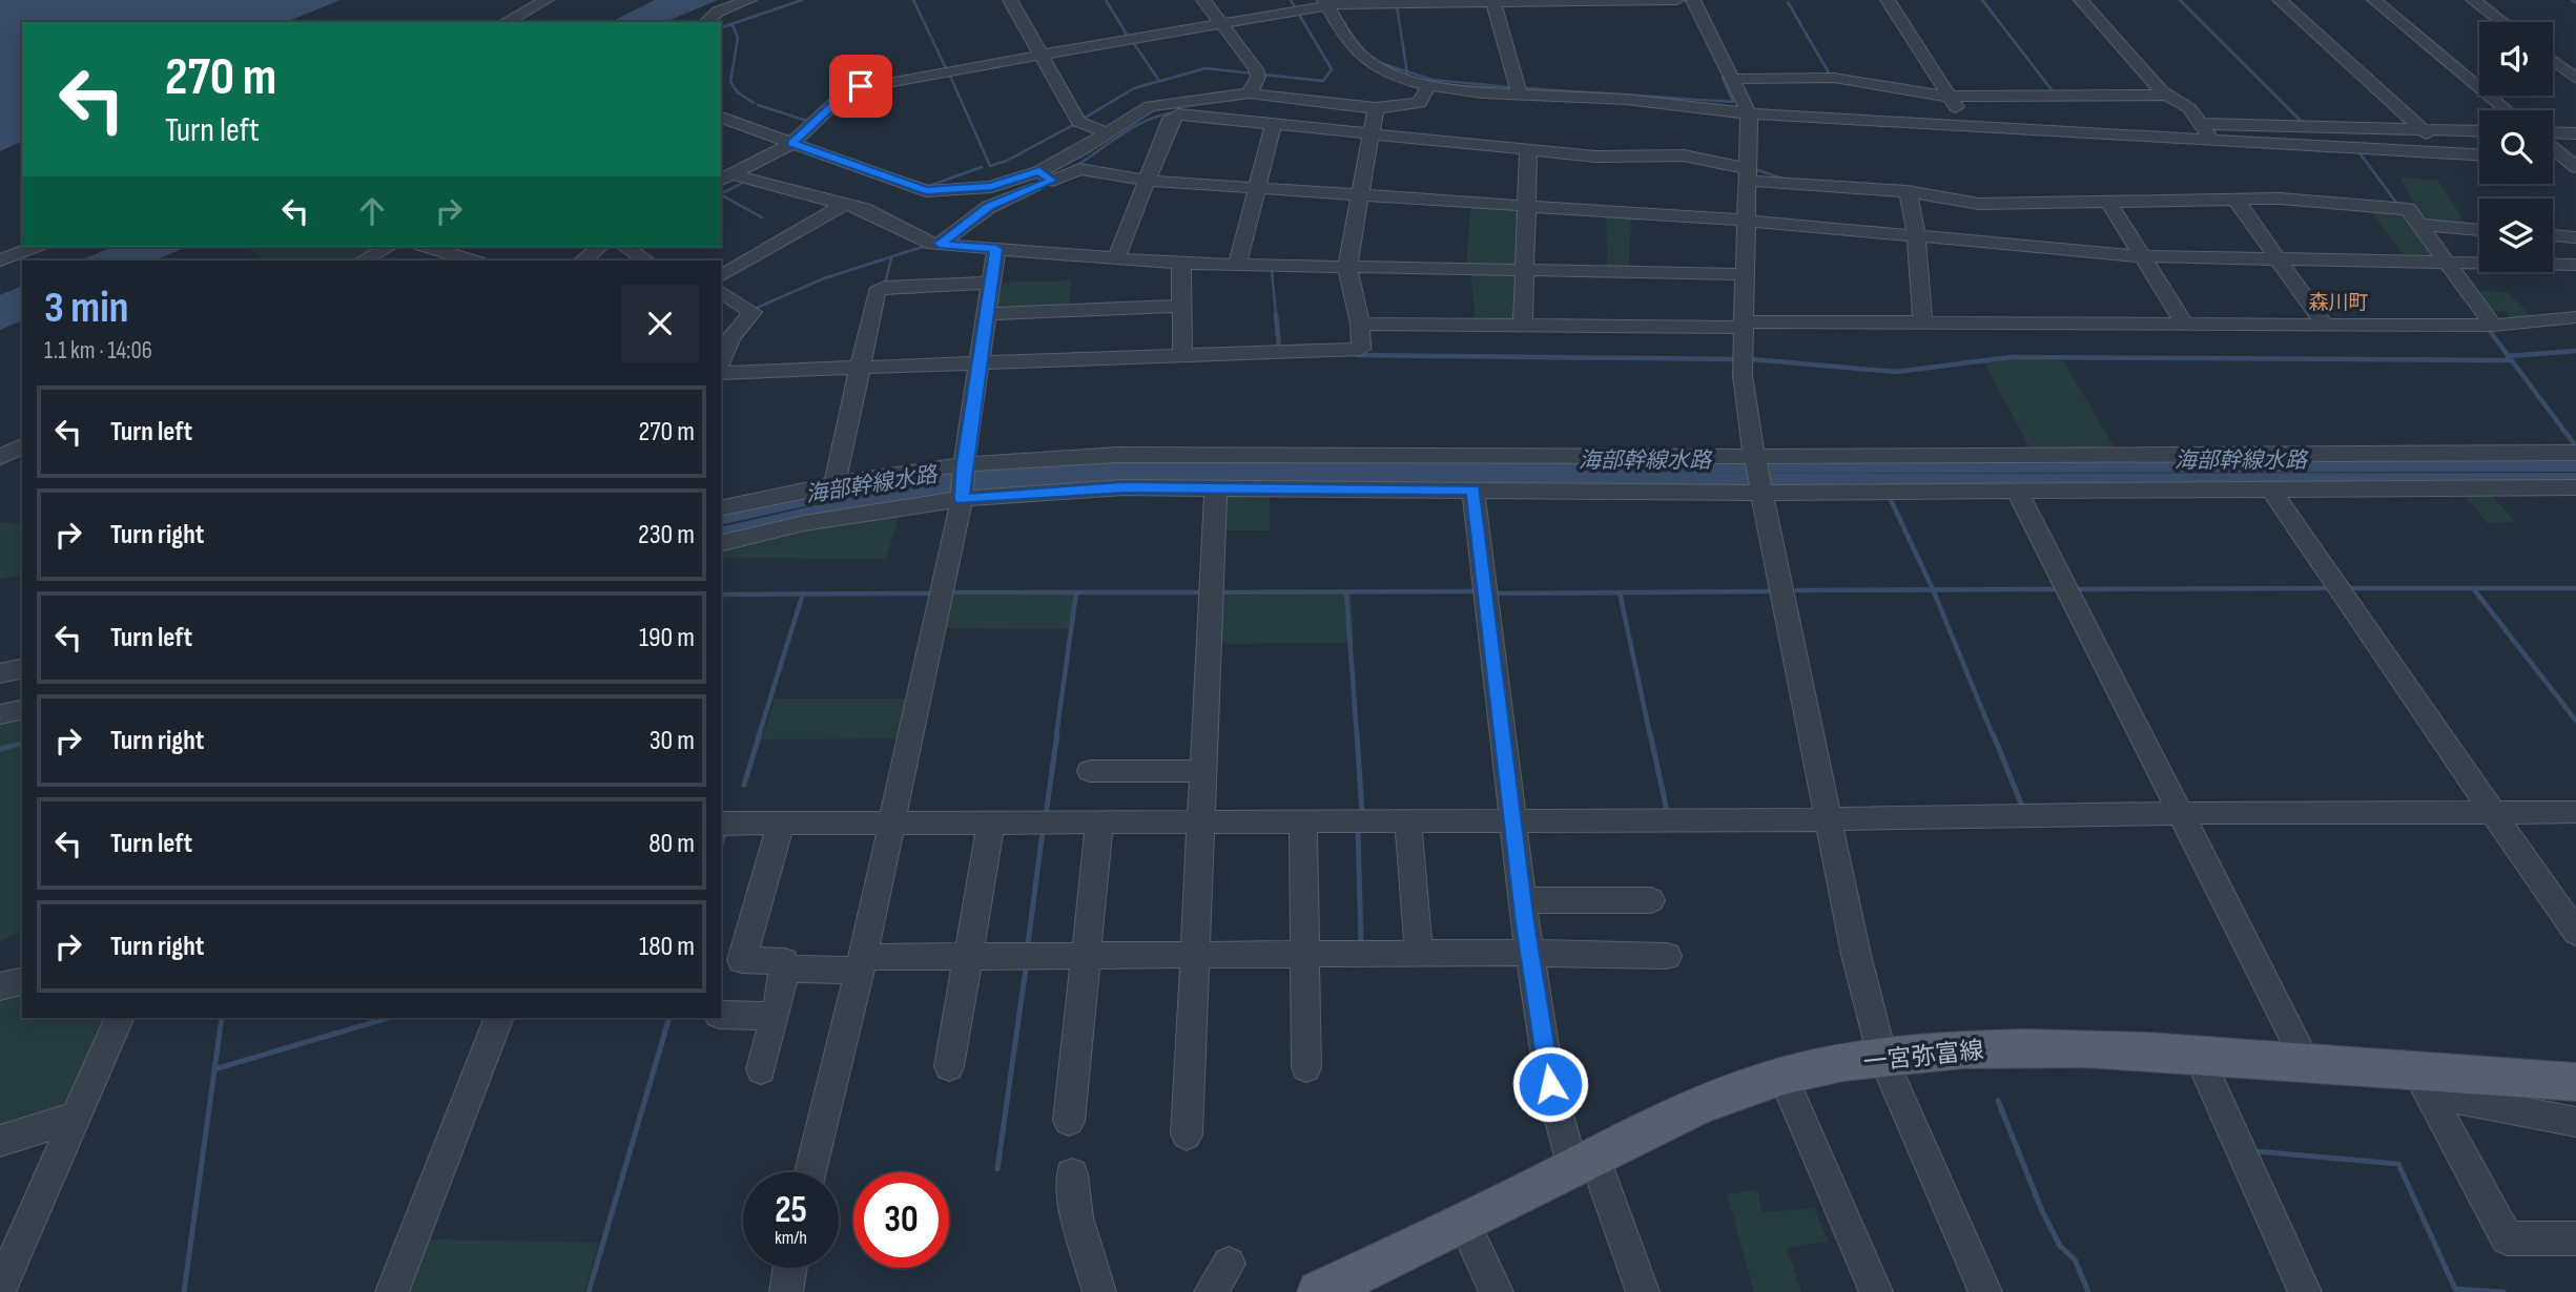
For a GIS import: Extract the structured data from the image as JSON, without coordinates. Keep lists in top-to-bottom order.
{
  "streets": {
    "main road": ["一宮弥富線"]
  },
  "districts": ["森川町"],
  "water": ["海部幹線水路"],
  "page": {
    "turn": ["270 m", "Turn left"],
    "heading": ["3 min", "1.1 km · 14:06"],
    "list": [
      {
        "name": "Turn left",
        "value": "270 m"
      },
      {
        "name": "Turn right",
        "value": "230 m"
      },
      {
        "name": "Turn left",
        "value": "190 m"
      },
      {
        "name": "Turn right",
        "value": "30 m"
      },
      {
        "name": "Turn left",
        "value": "80 m"
      },
      {
        "name": "Turn right",
        "value": "180 m"
      }
    ],
    "speed": "25 km/h",
    "limit": "30"
  }
}
